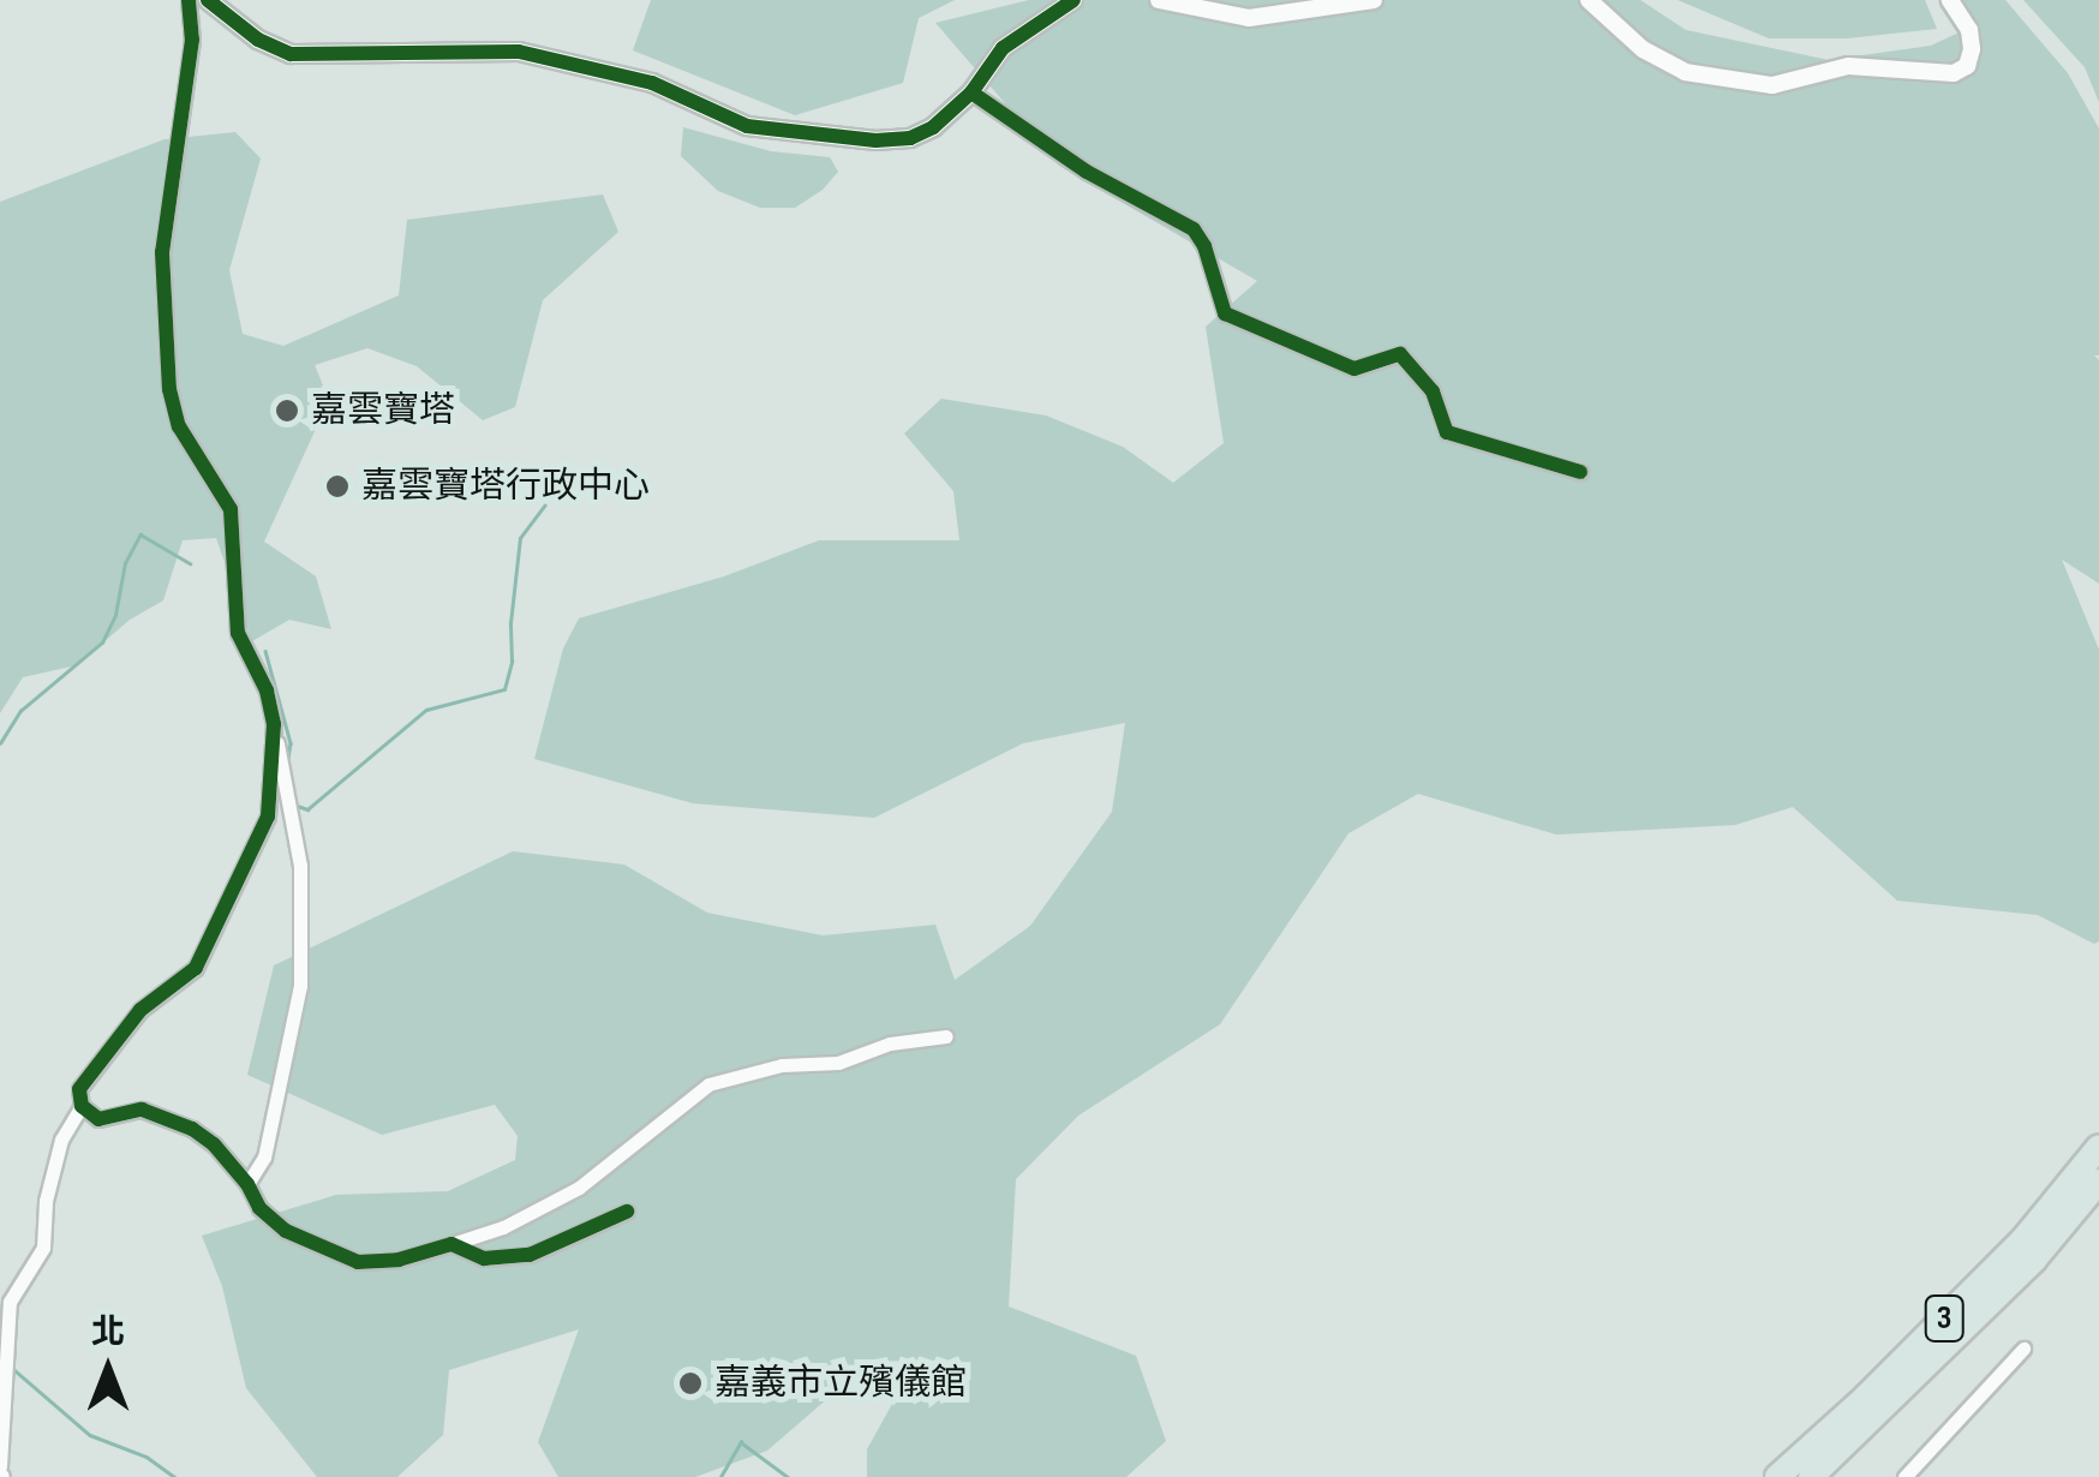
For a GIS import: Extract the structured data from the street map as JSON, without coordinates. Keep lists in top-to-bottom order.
{
  "streets": {
    "highway": ["3"]
  },
  "places": ["嘉雲寶塔", "嘉雲寶塔行政中心", "嘉義市立殯儀館"],
  "north": "top"
}
